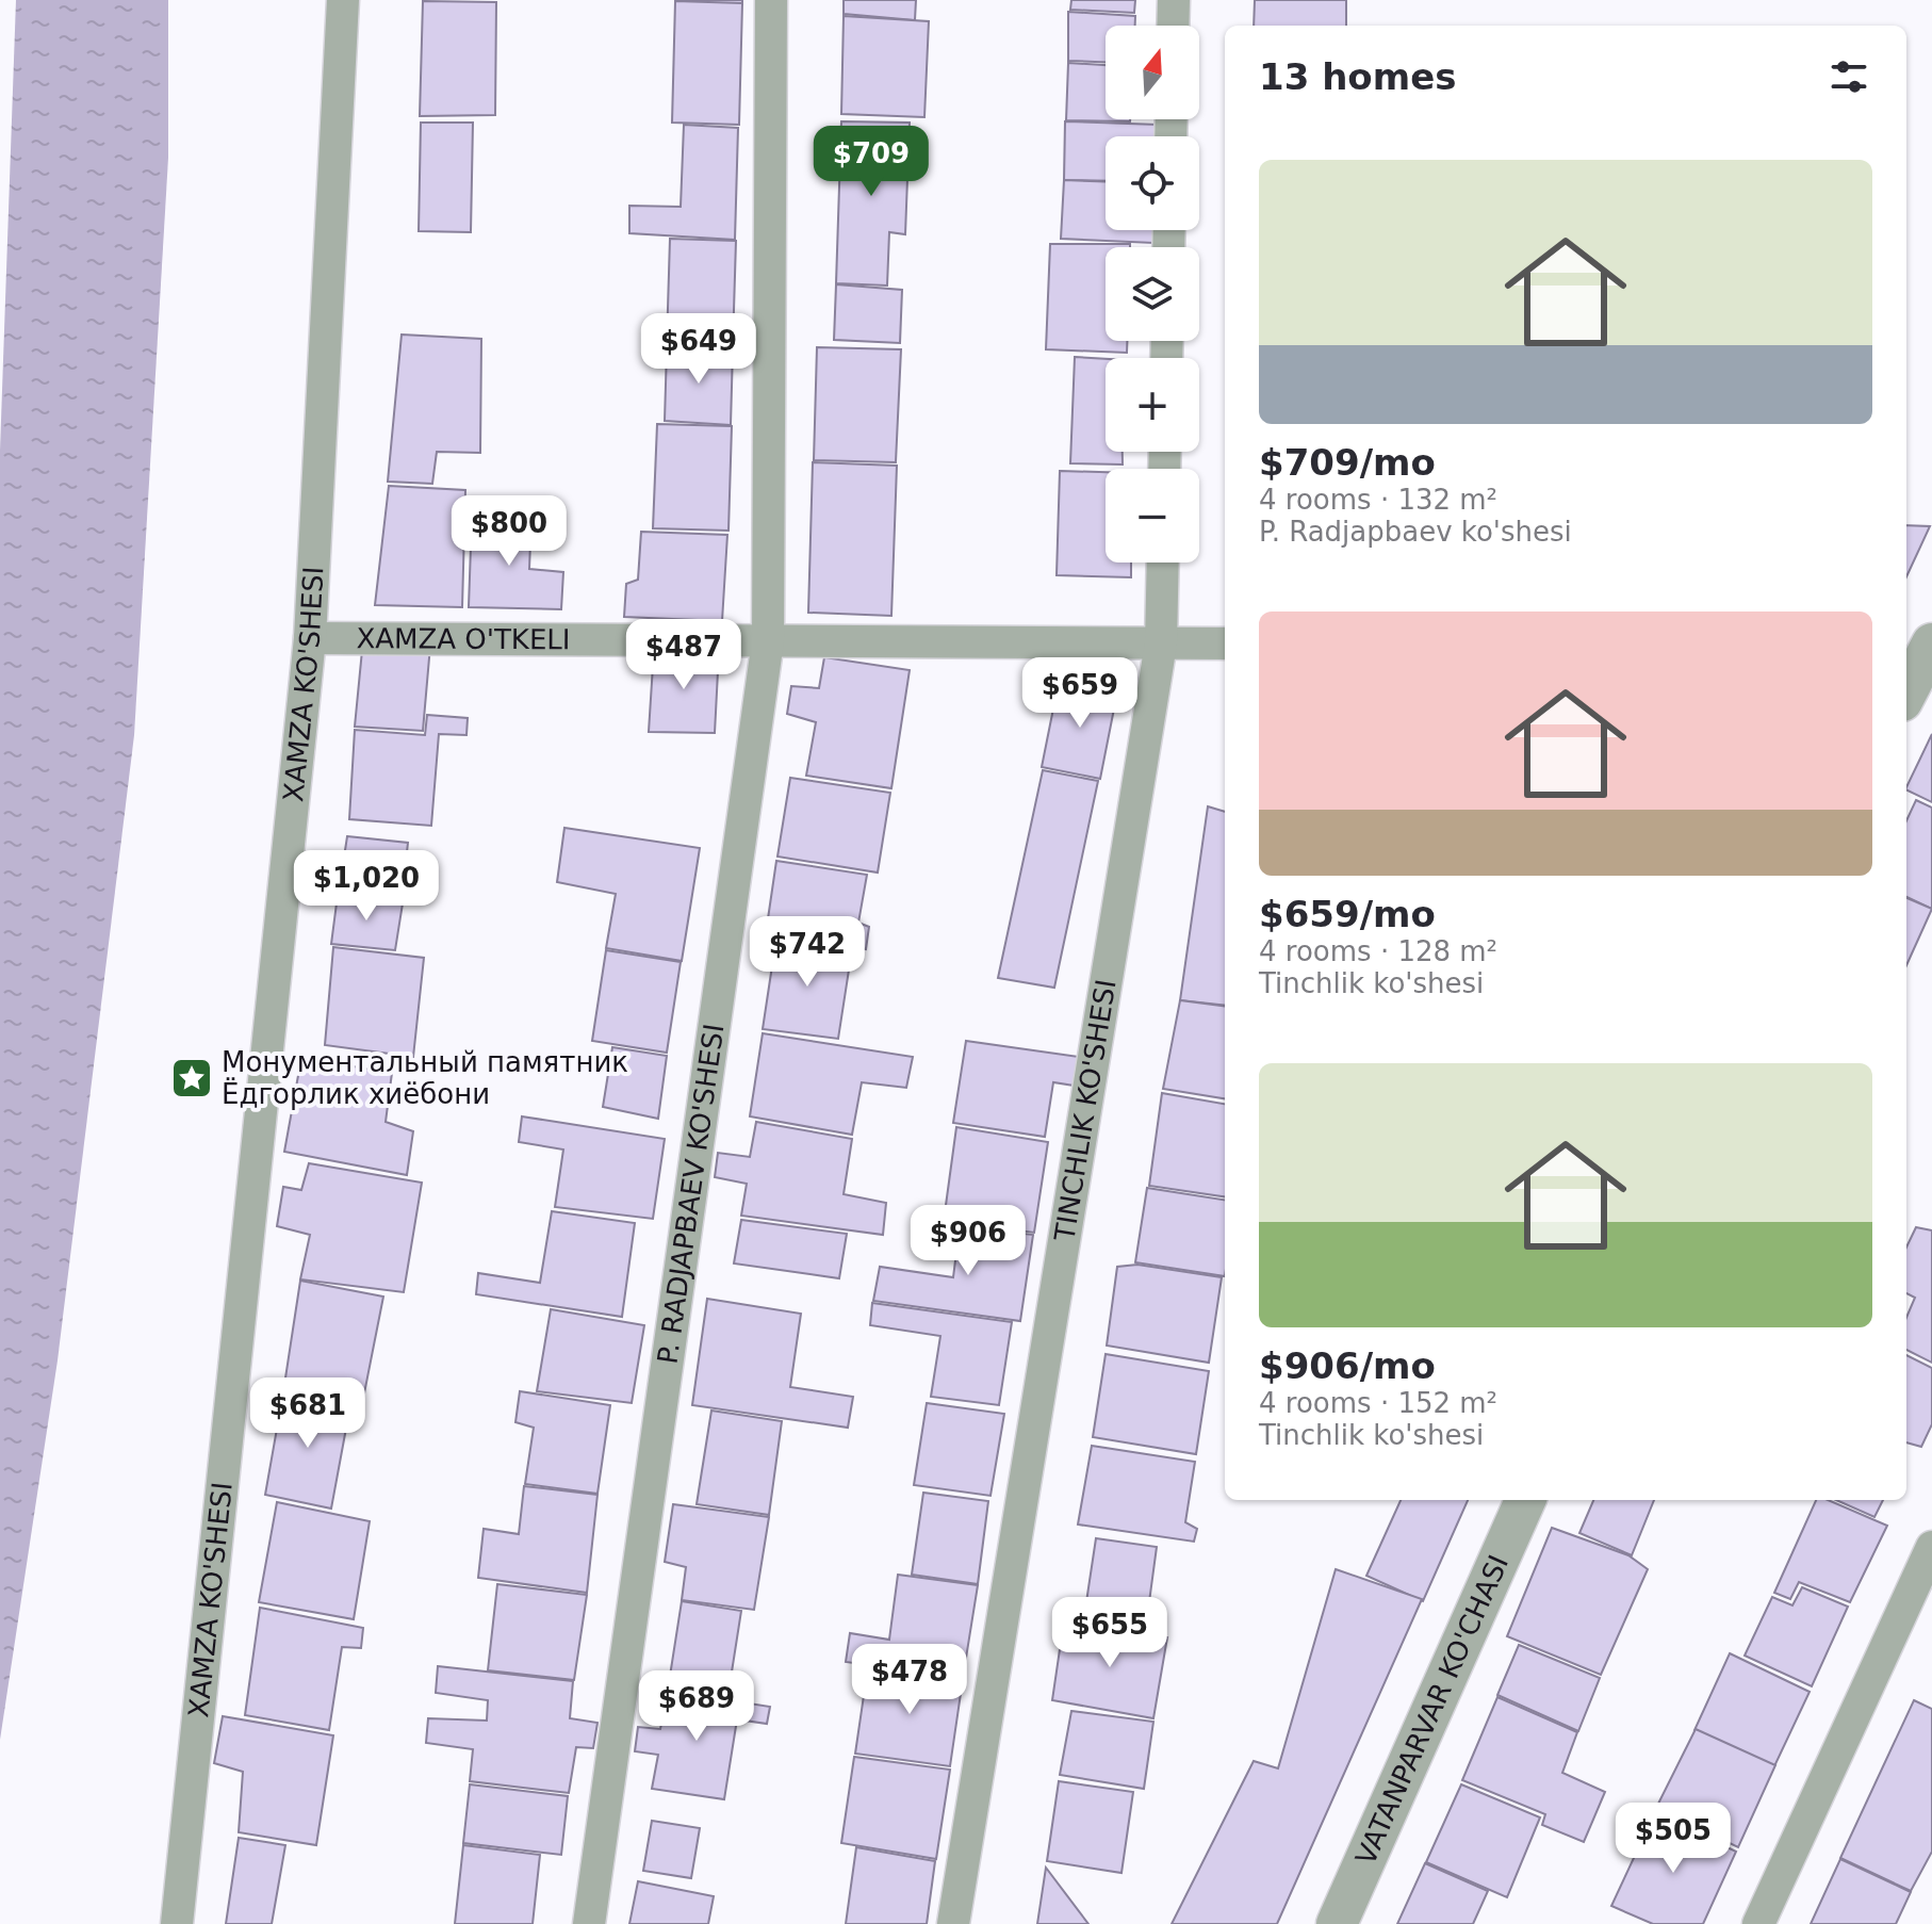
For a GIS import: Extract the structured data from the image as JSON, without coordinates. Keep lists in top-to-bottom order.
{
  "streets": {
    "street": [
      "XAMZA O'TKELI",
      "XAMZA KO'SHESI",
      "TINCHLIK KO'SHESI",
      "P. RADJAPBAEV KO'SHESI",
      "VATANPARVAR KO'CHASI"
    ]
  },
  "crossings": [
    ["XAMZA O'TKELI", "XAMZA KO'SHESI"],
    ["XAMZA O'TKELI", "TINCHLIK KO'SHESI"],
    ["XAMZA O'TKELI", "P. RADJAPBAEV KO'SHESI"]
  ],
  "places": {
    "place": ["Монументальный памятник Ёдгорлик хиёбони"]
  },
  "north": "top",
  "page": {
    "map_buttons": ["+", "−"],
    "heading": "13 homes",
    "price": [
      "$709",
      "$649",
      "$800",
      "$487",
      "$659",
      "$1,020",
      "$742",
      "$906",
      "$681",
      "$655",
      "$478",
      "$689",
      "$505"
    ],
    "list": [
      {
        "name": "$709/mo",
        "note": "4 rooms · 132 m² · P. Radjapbaev ko'shesi"
      },
      {
        "name": "$659/mo",
        "note": "4 rooms · 128 m² · Tinchlik ko'shesi"
      },
      {
        "name": "$906/mo",
        "note": "4 rooms · 152 m² · Tinchlik ko'shesi"
      }
    ]
  }
}
